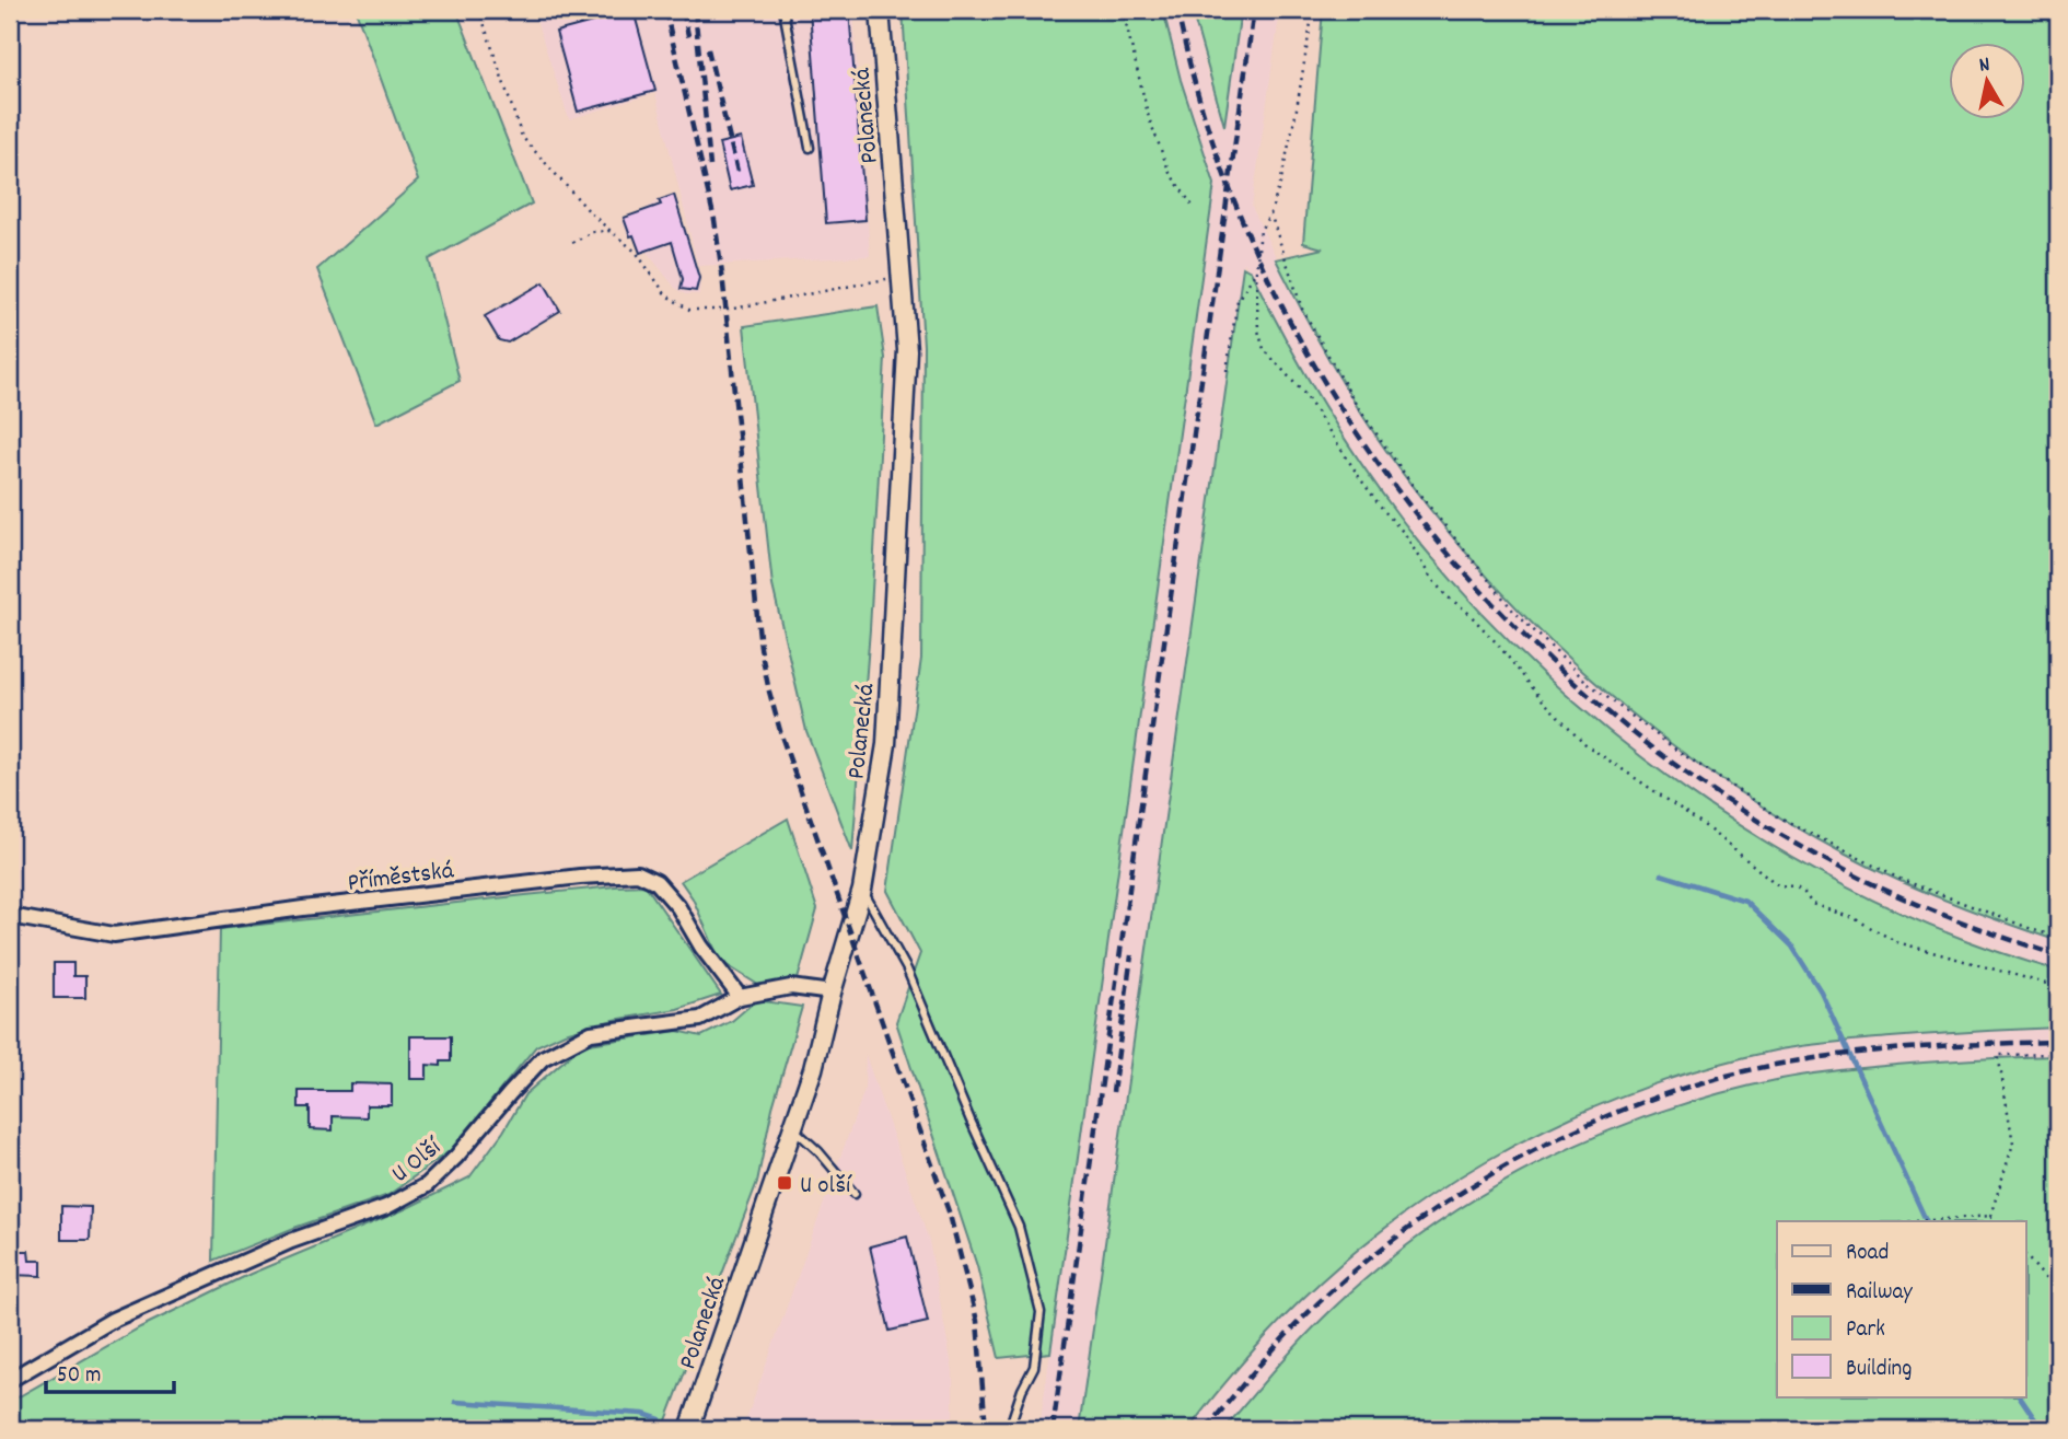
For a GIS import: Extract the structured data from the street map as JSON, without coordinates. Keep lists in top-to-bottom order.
{
  "streets": {
    "street": ["Polanecká", "Příměstská", "U Olší"]
  },
  "crossings": [
    ["Polanecká", "U Olší"],
    ["Příměstská", "U Olší"]
  ],
  "places": {
    "transit": ["U olší"]
  },
  "legend": [
    "Road",
    "Railway",
    "Park",
    "Building"
  ],
  "scale_bar": "50 m",
  "north": "top"
}
